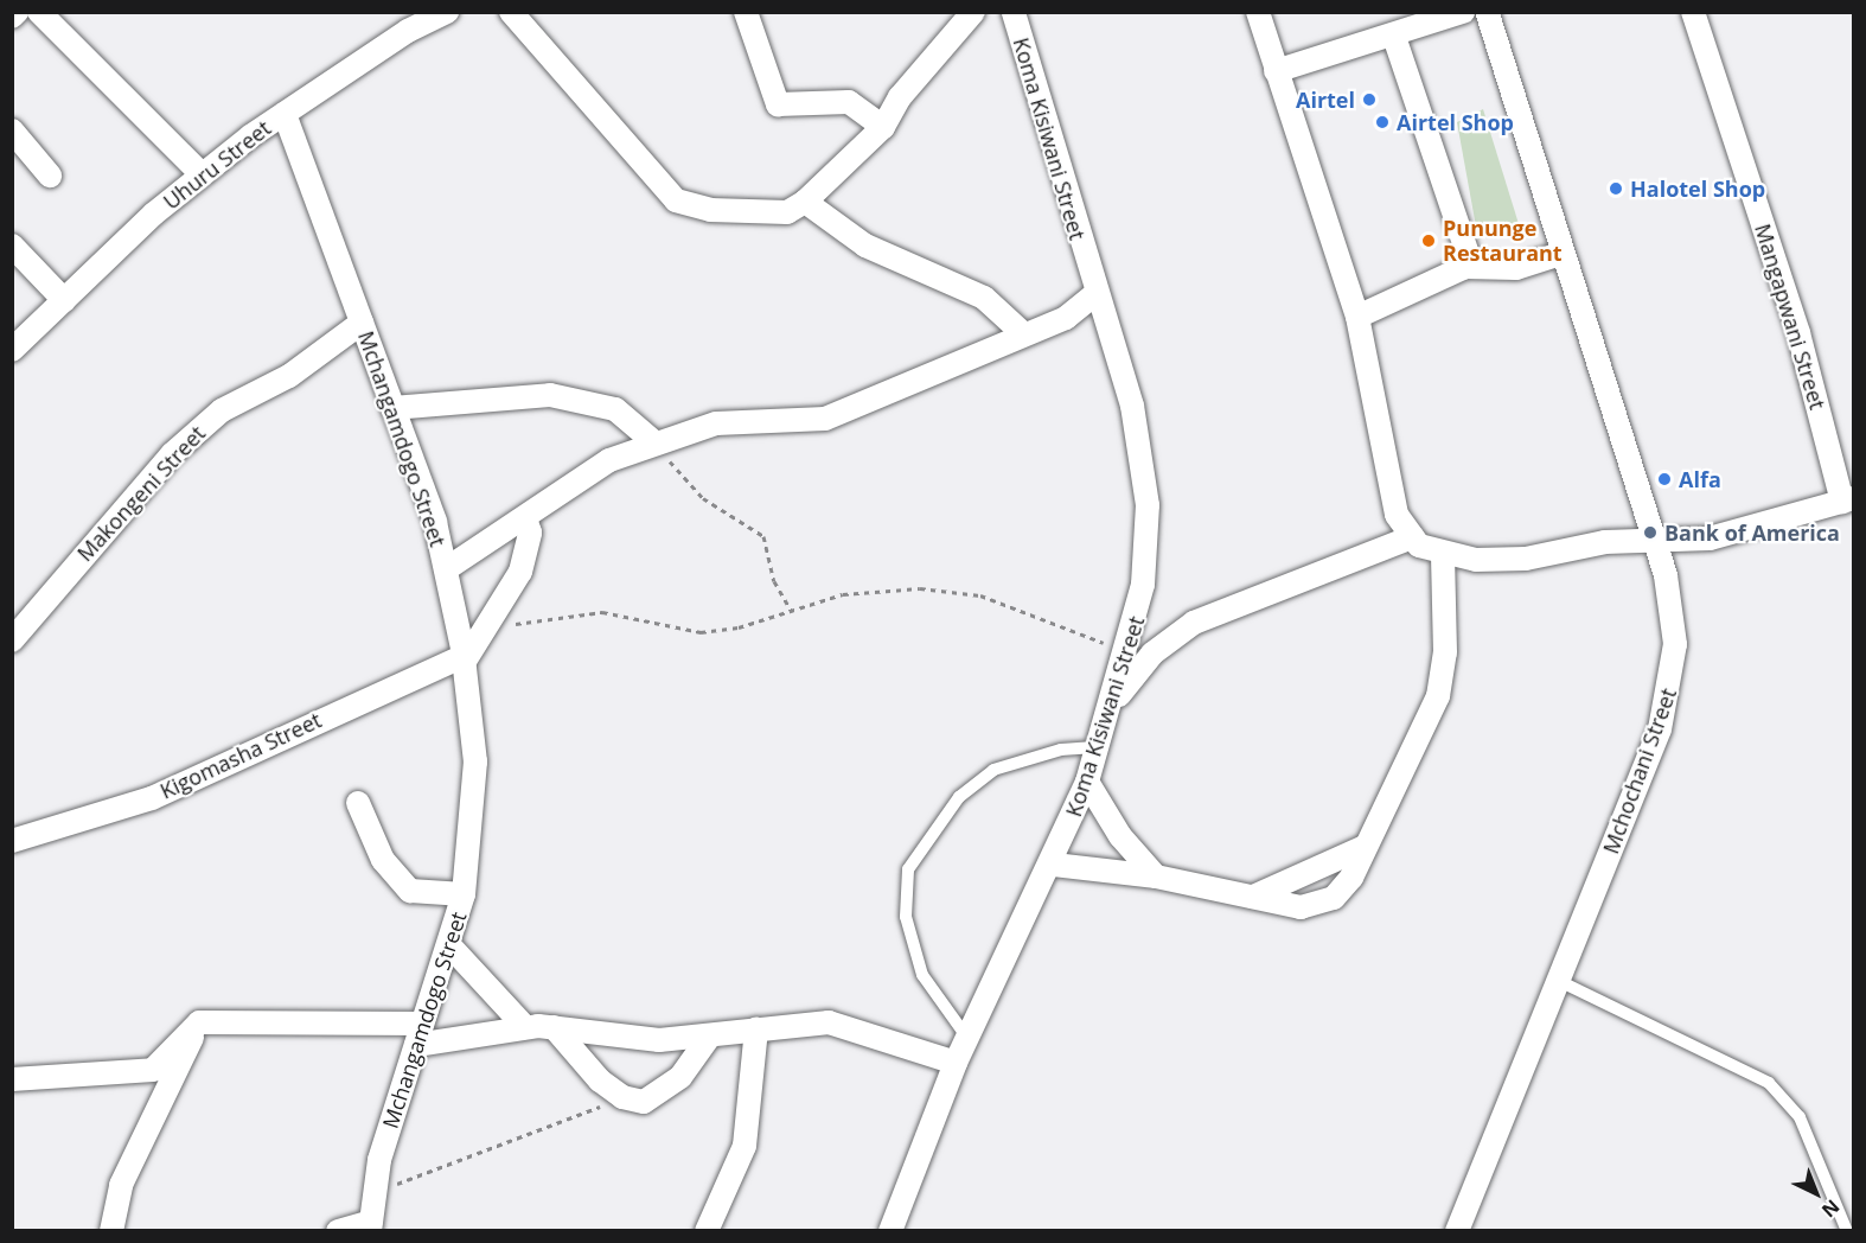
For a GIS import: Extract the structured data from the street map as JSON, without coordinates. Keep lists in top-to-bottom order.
{
  "streets": {
    "street": [
      "Koma Kisiwani Street",
      "Uhuru Street",
      "Mangapwani Street",
      "Mchangamdogo Street",
      "Makongeni Street",
      "Kigomasha Street",
      "Mchochani Street"
    ]
  },
  "crossings": [
    ["Uhuru Street", "Mchangamdogo Street"],
    ["Mchangamdogo Street", "Makongeni Street"],
    ["Mchangamdogo Street", "Kigomasha Street"]
  ],
  "places": [
    "Airtel",
    "Airtel Shop",
    "Halotel Shop",
    "Pununge Restaurant",
    "Alfa",
    "Bank of America"
  ],
  "north": "bottom right"
}
